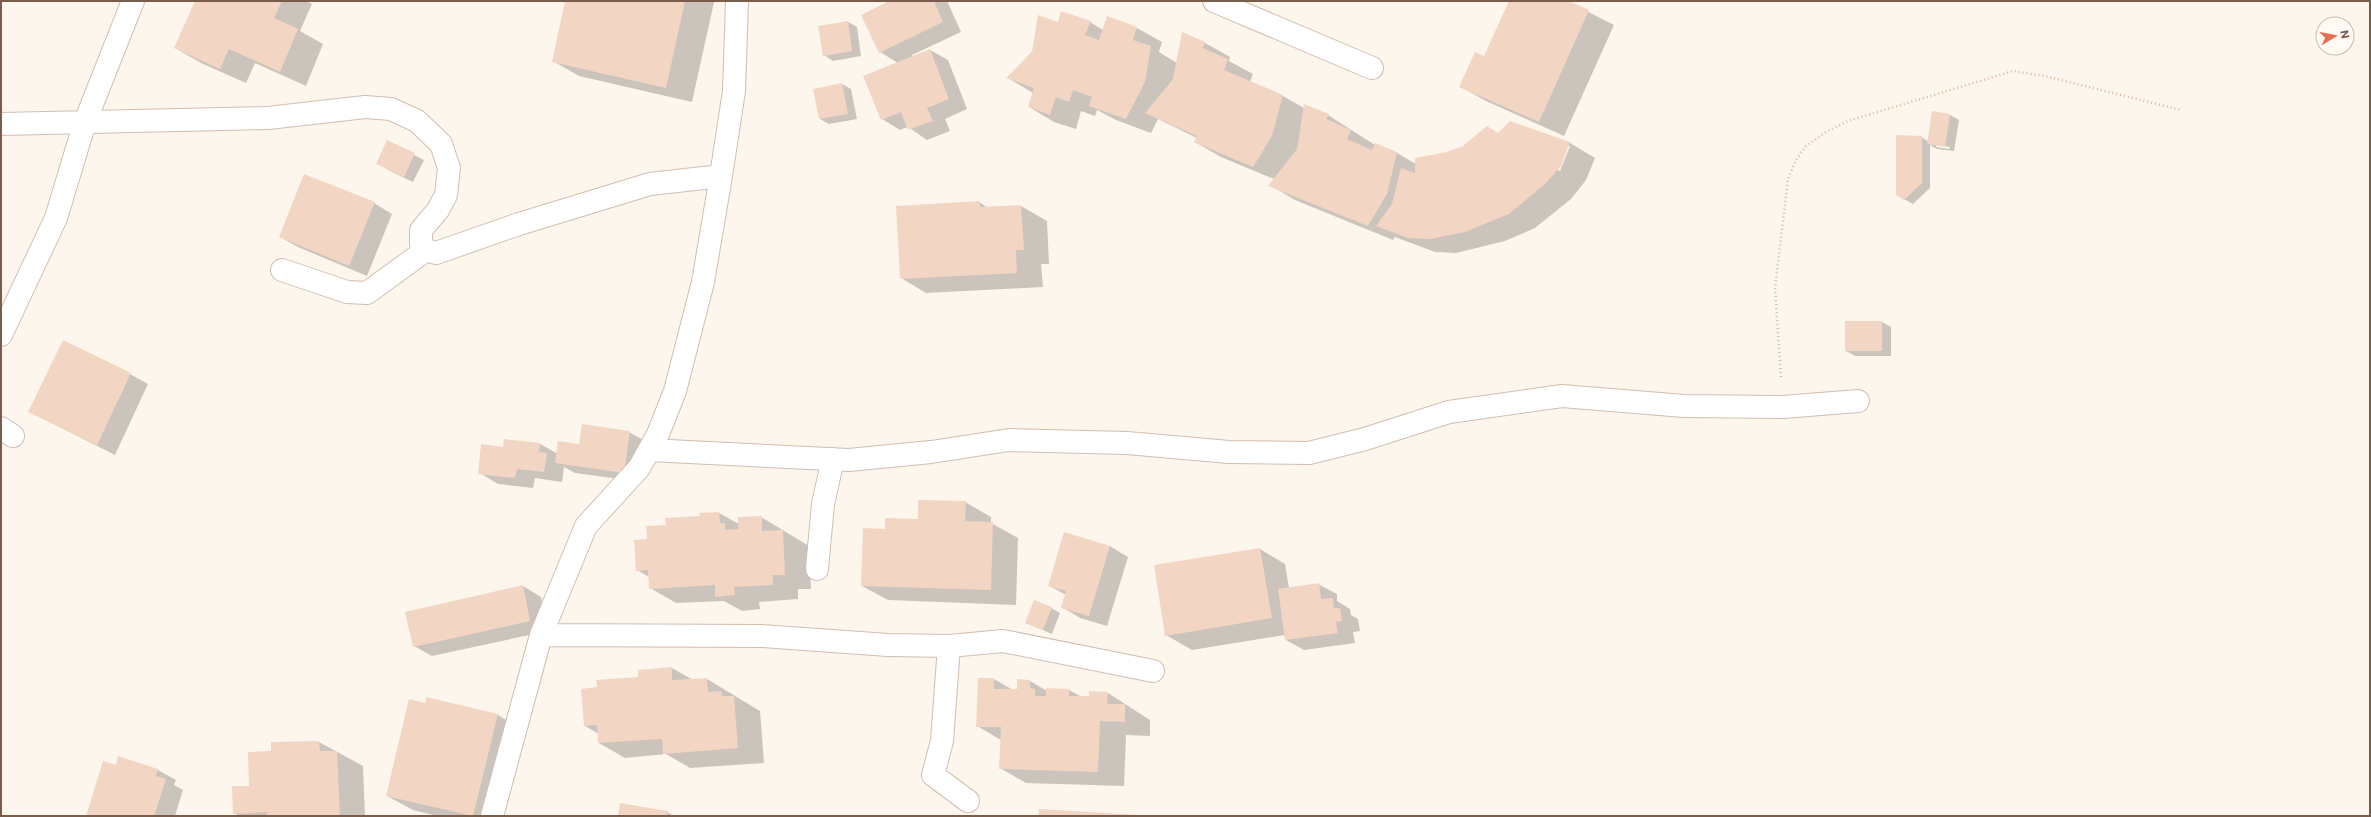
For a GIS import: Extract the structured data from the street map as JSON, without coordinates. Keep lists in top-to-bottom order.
{
  "north": "right"
}
